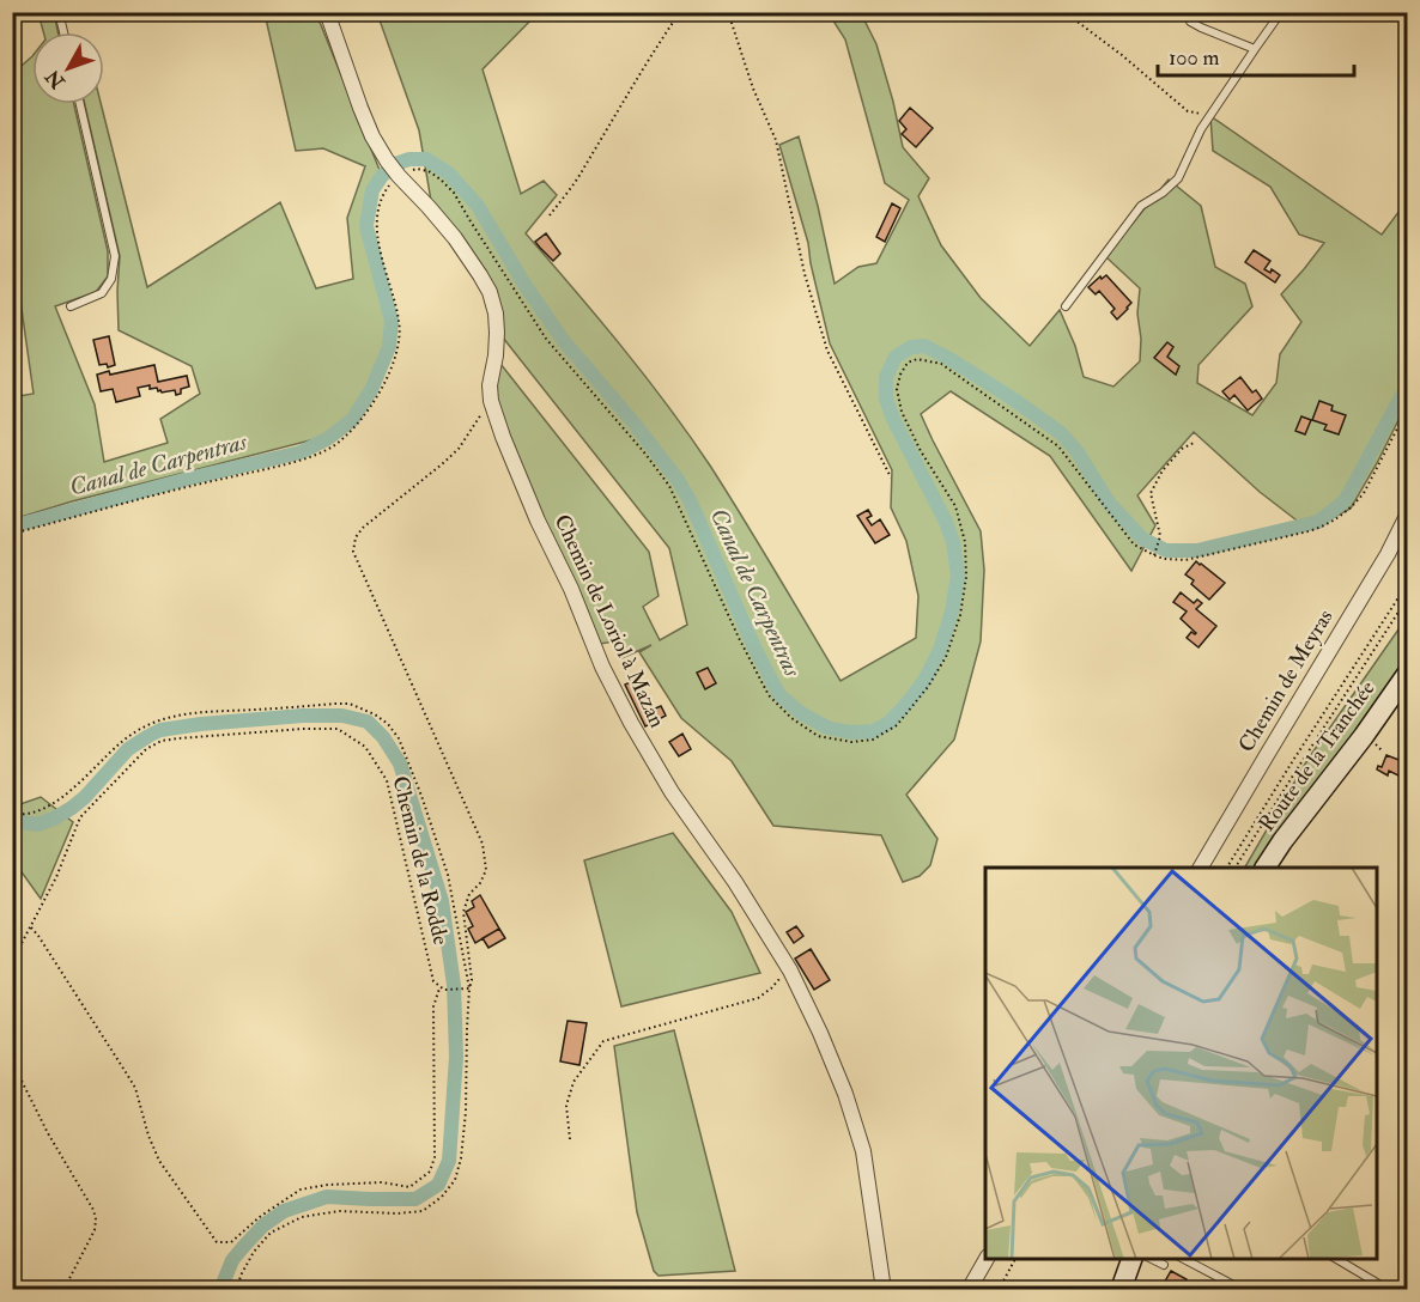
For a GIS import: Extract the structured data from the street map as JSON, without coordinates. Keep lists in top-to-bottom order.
{
  "streets": {
    "street": ["Chemin de Loriol à Mazan", "Chemin de Meyras", "Route de la Tranchée"],
    "path": ["Chemin de la Rodde"]
  },
  "water": ["Canal de Carpentras"],
  "scale_bar": "100 m",
  "north": "bottom left"
}
